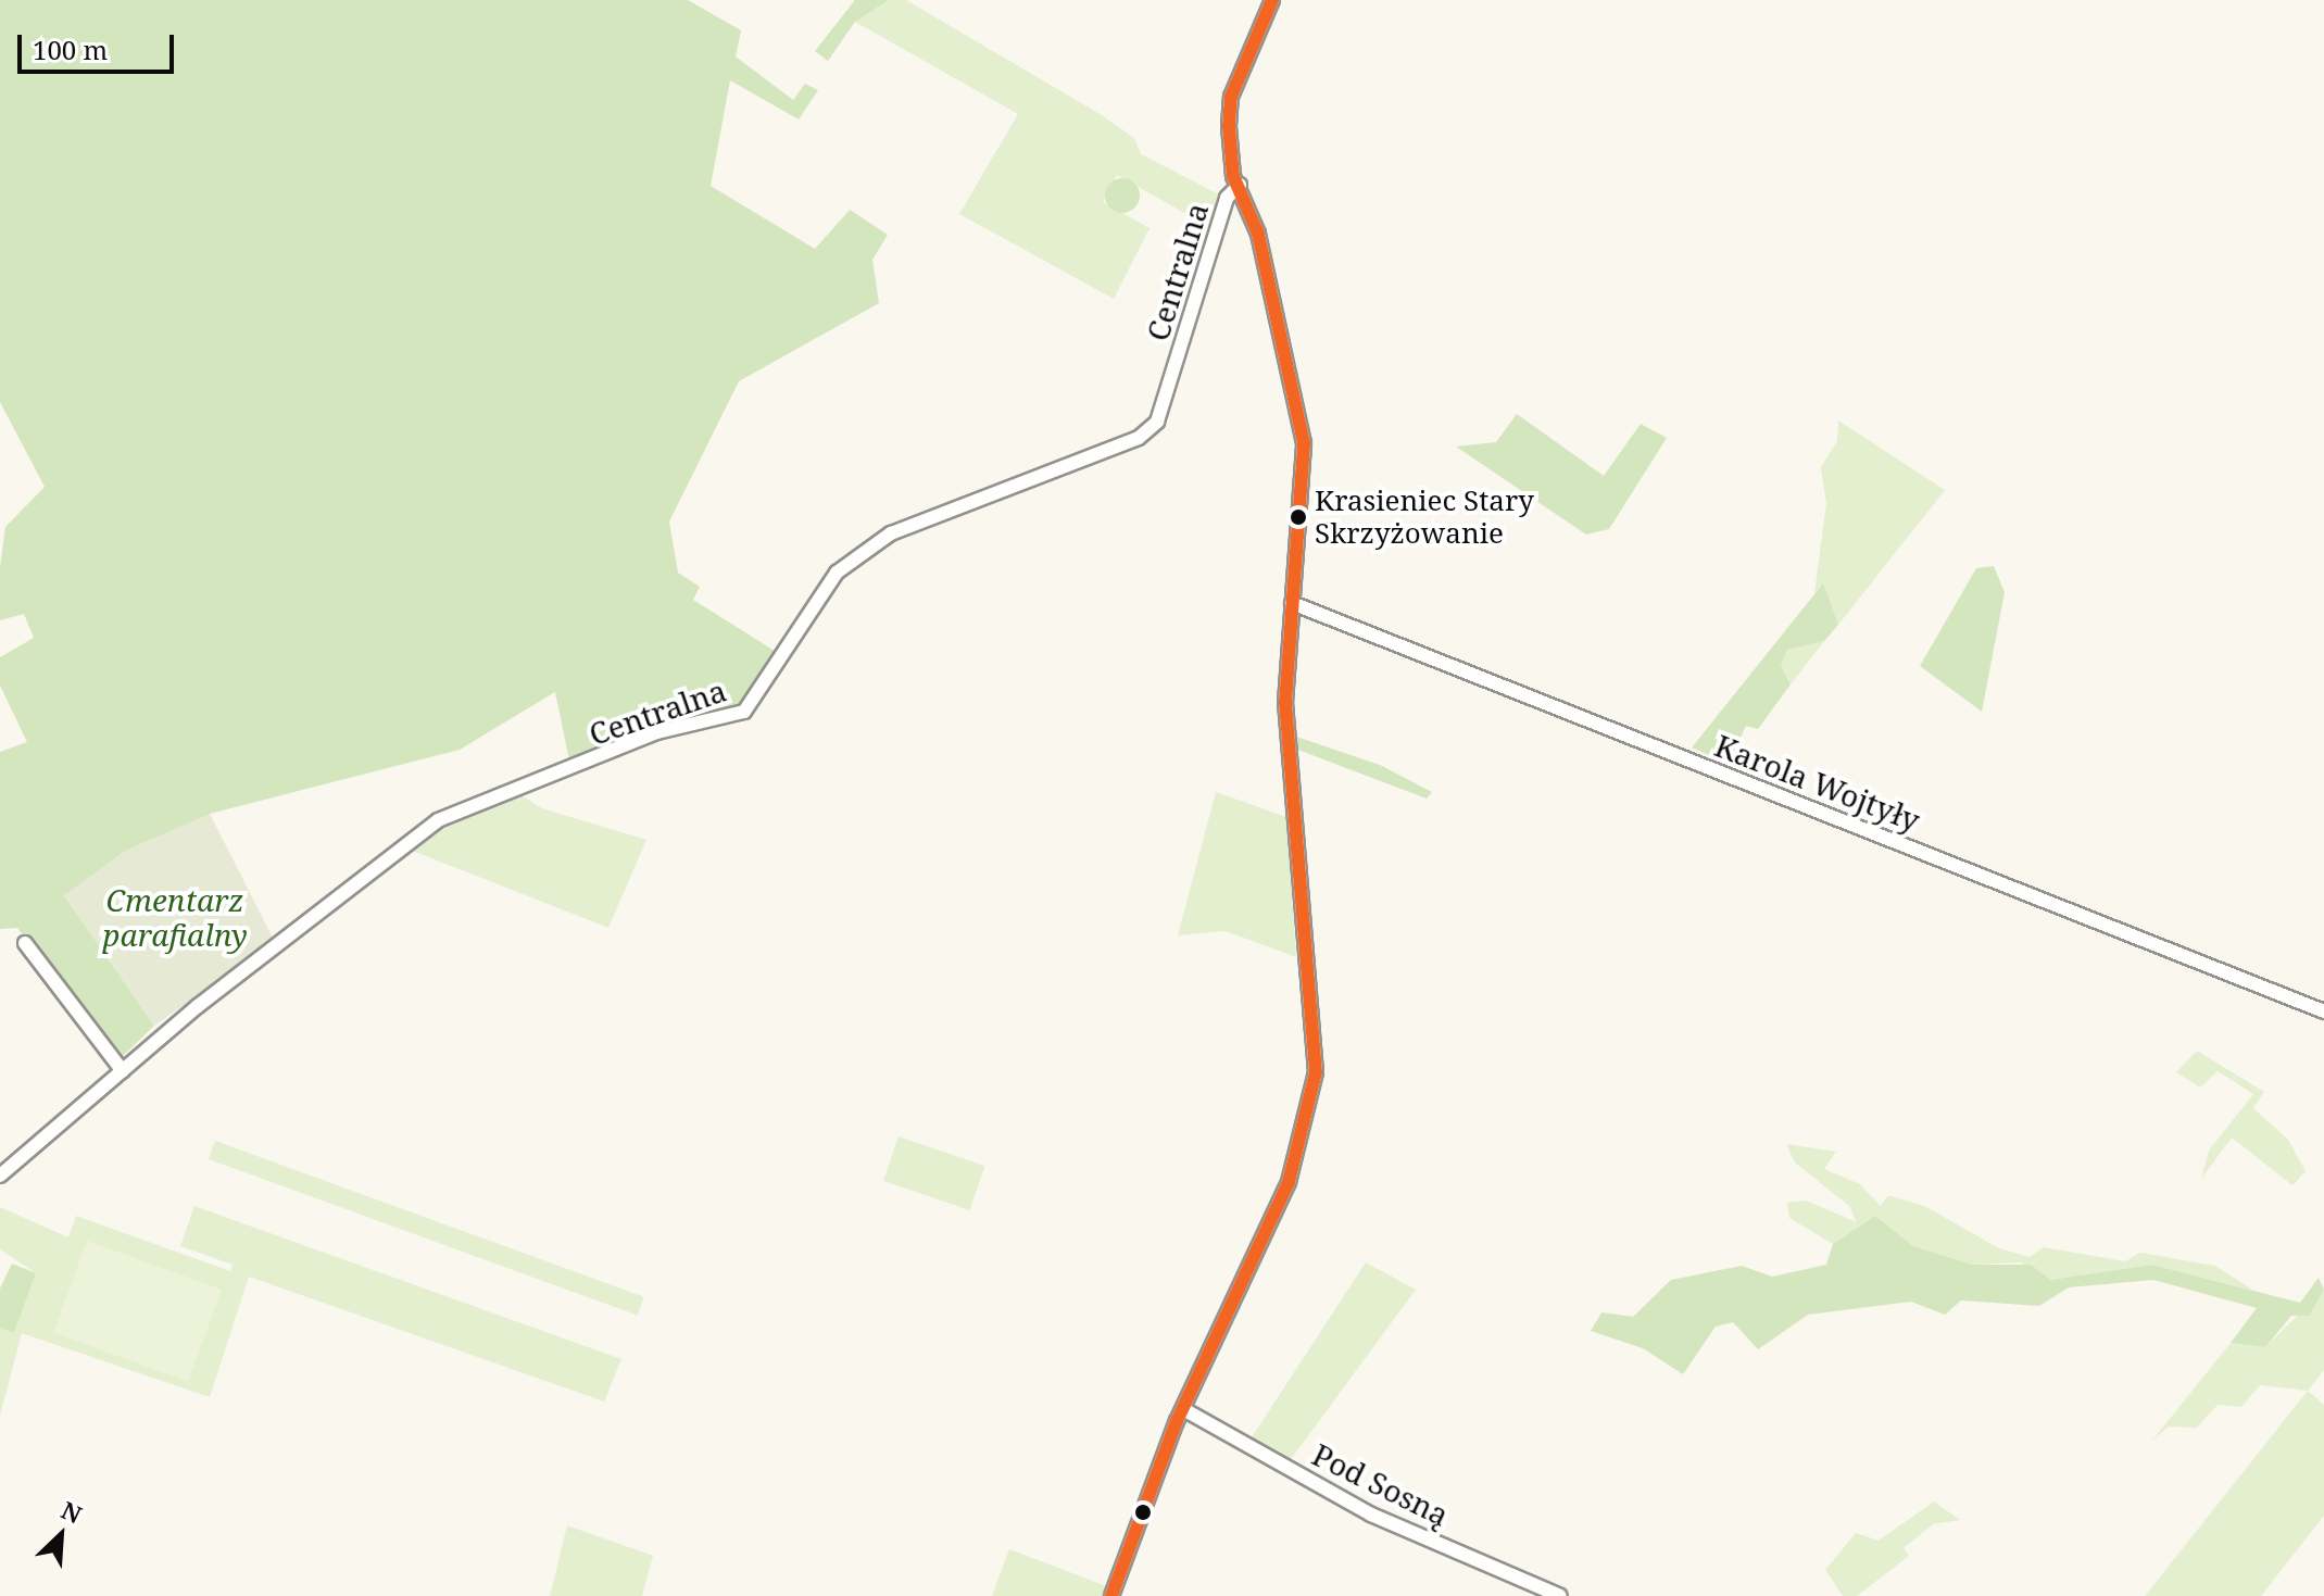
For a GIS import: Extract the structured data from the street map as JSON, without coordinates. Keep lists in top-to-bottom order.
{
  "streets": {
    "street": ["Centralna", "Karola Wojtyły", "Pod Sosną"]
  },
  "parks": ["Cmentarz parafialny"],
  "places": ["Krasieniec Stary Skrzyżowanie"],
  "scale_bar": "100 m",
  "north": "top right"
}
